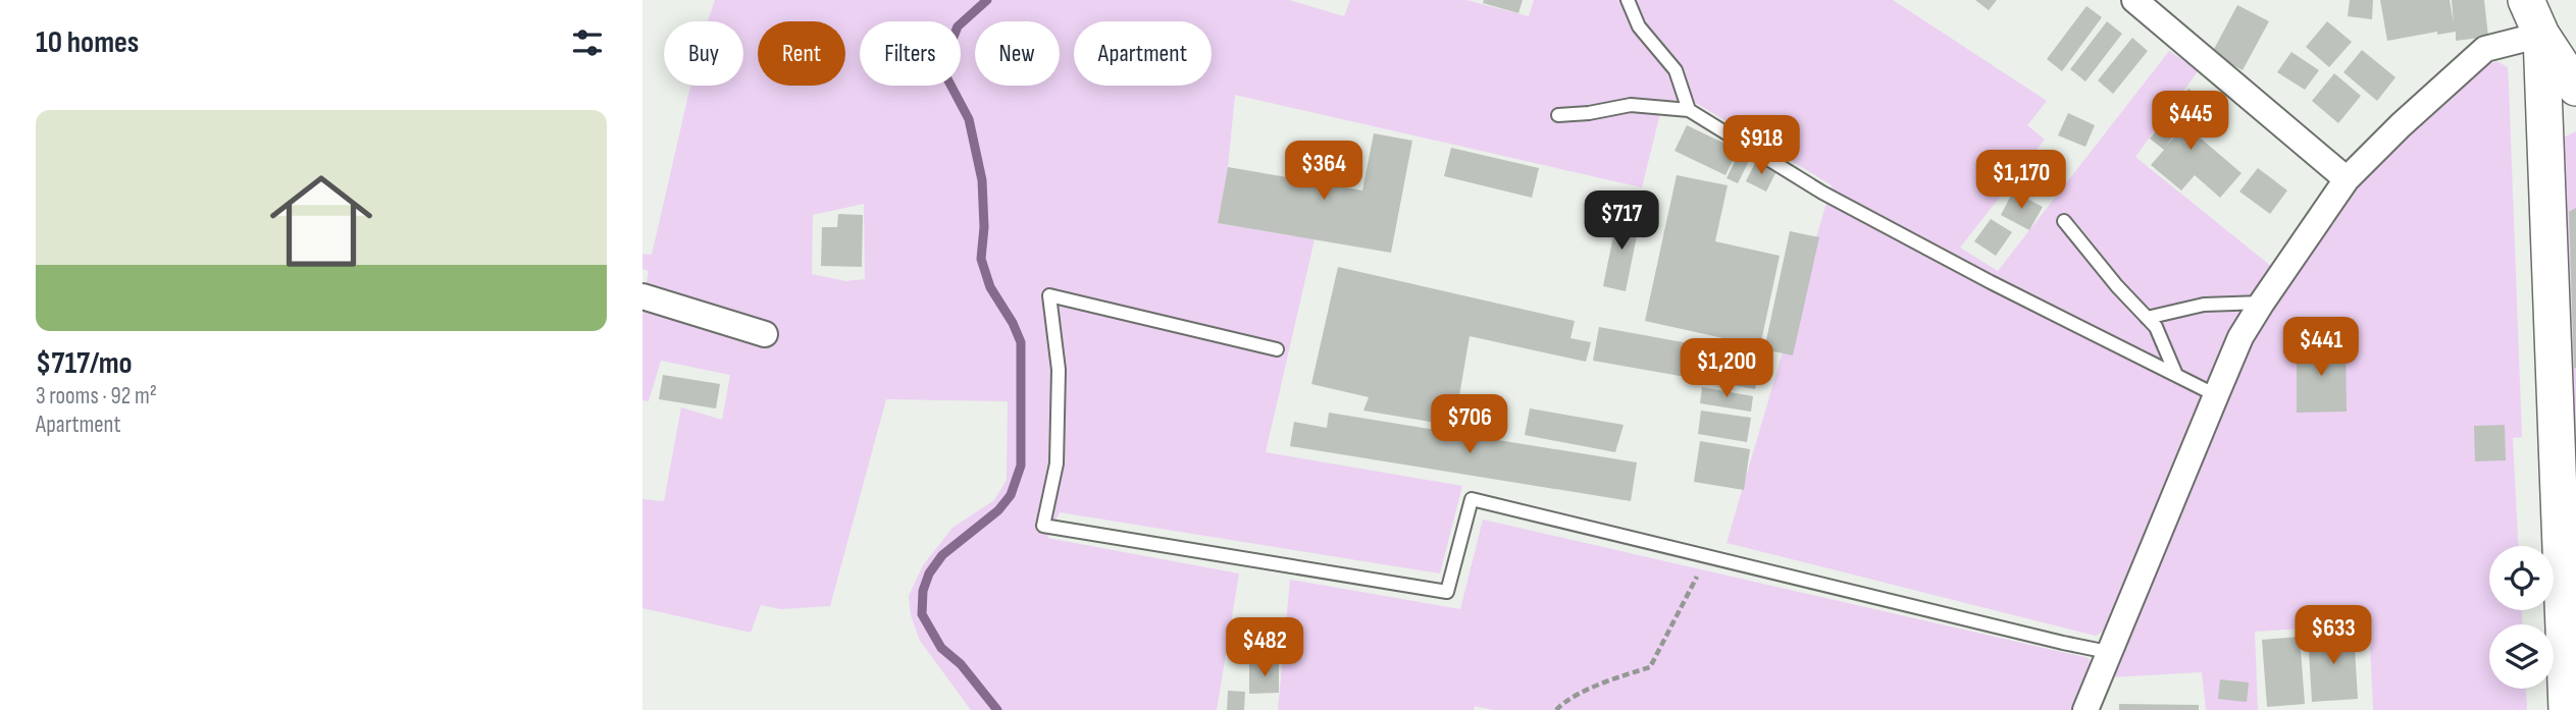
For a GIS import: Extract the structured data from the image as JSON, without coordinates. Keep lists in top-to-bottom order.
{
  "page": {
    "heading": "10 homes",
    "chip": [
      "Buy",
      "Rent",
      "Filters",
      "New",
      "Apartment"
    ],
    "list": [
      {
        "name": "$717/mo",
        "note": "3 rooms · 92 m² · Apartment"
      }
    ],
    "price": [
      "$445",
      "$918",
      "$364",
      "$1,170",
      "$717",
      "$441",
      "$1,200",
      "$706",
      "$633",
      "$482"
    ]
  }
}
